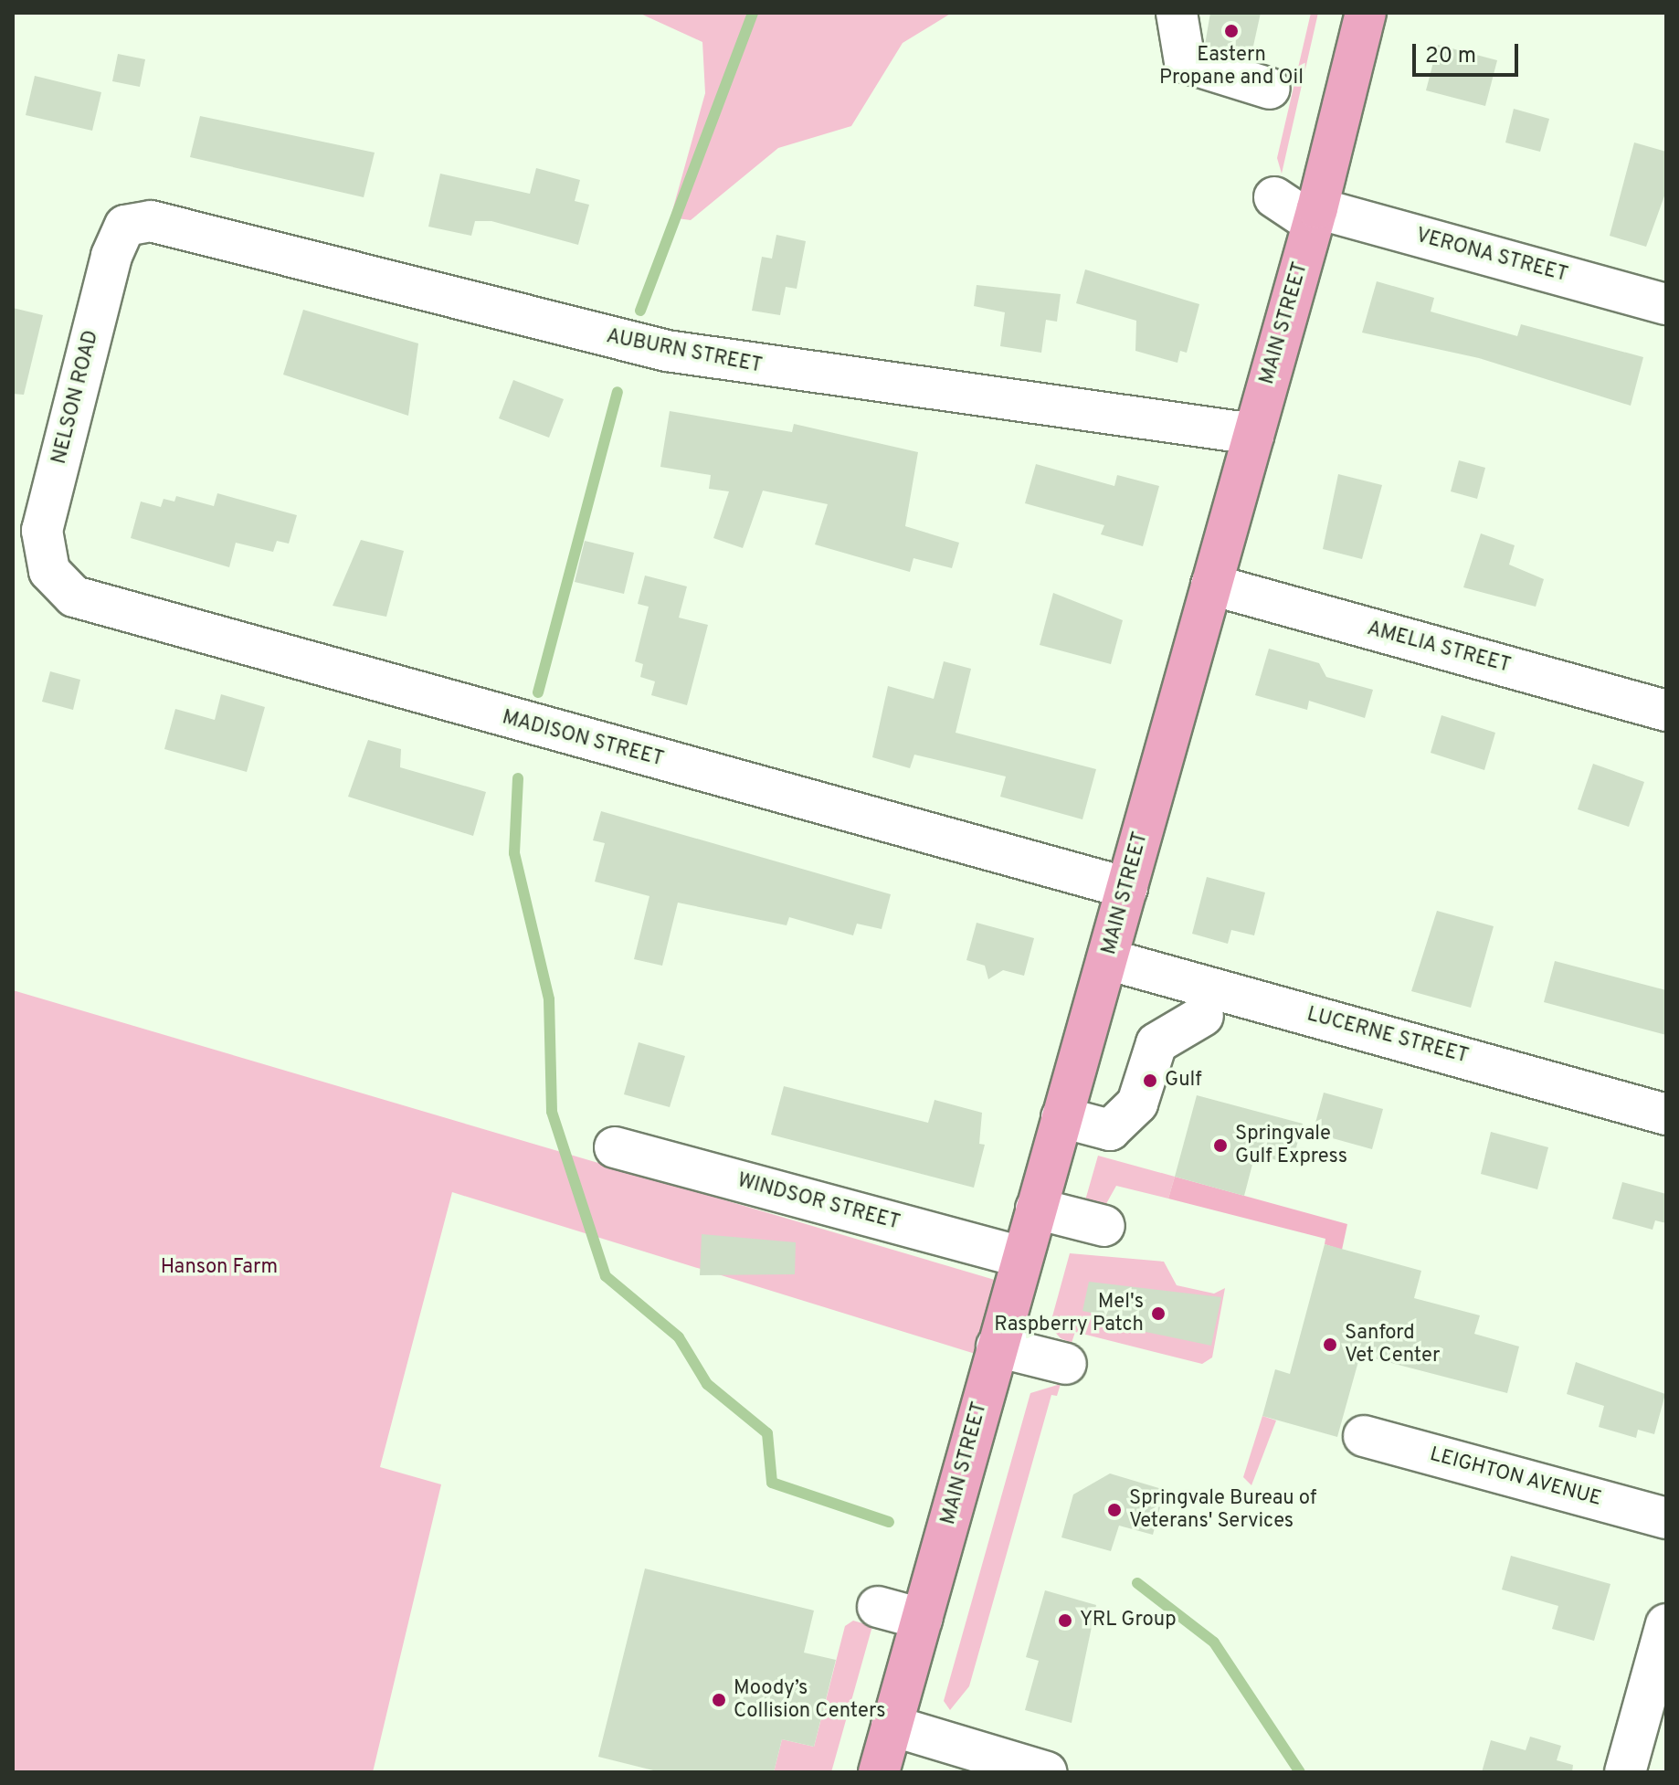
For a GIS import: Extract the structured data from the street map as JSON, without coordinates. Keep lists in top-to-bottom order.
{
  "streets": {
    "main road": ["MAIN STREET"],
    "street": [
      "VERONA STREET",
      "AUBURN STREET",
      "NELSON ROAD",
      "AMELIA STREET",
      "MADISON STREET",
      "LUCERNE STREET",
      "WINDSOR STREET",
      "LEIGHTON AVENUE"
    ]
  },
  "crossings": [
    ["VERONA STREET", "MAIN STREET"],
    ["MAIN STREET", "AUBURN STREET"],
    ["MAIN STREET", "AMELIA STREET"],
    ["MAIN STREET", "MADISON STREET"],
    ["MAIN STREET", "LUCERNE STREET"],
    ["MAIN STREET", "WINDSOR STREET"],
    ["AUBURN STREET", "NELSON ROAD"],
    ["NELSON ROAD", "MADISON STREET"]
  ],
  "parks": ["Hanson Farm"],
  "places": [
    "Eastern Propane and Oil",
    "Gulf",
    "Springvale Gulf Express",
    "Mel's Raspberry Patch",
    "Sanford Vet Center",
    "Springvale Bureau of Veterans' Services",
    "YRL Group",
    "Moody’s Collision Centers"
  ],
  "scale_bar": "20 m"
}
